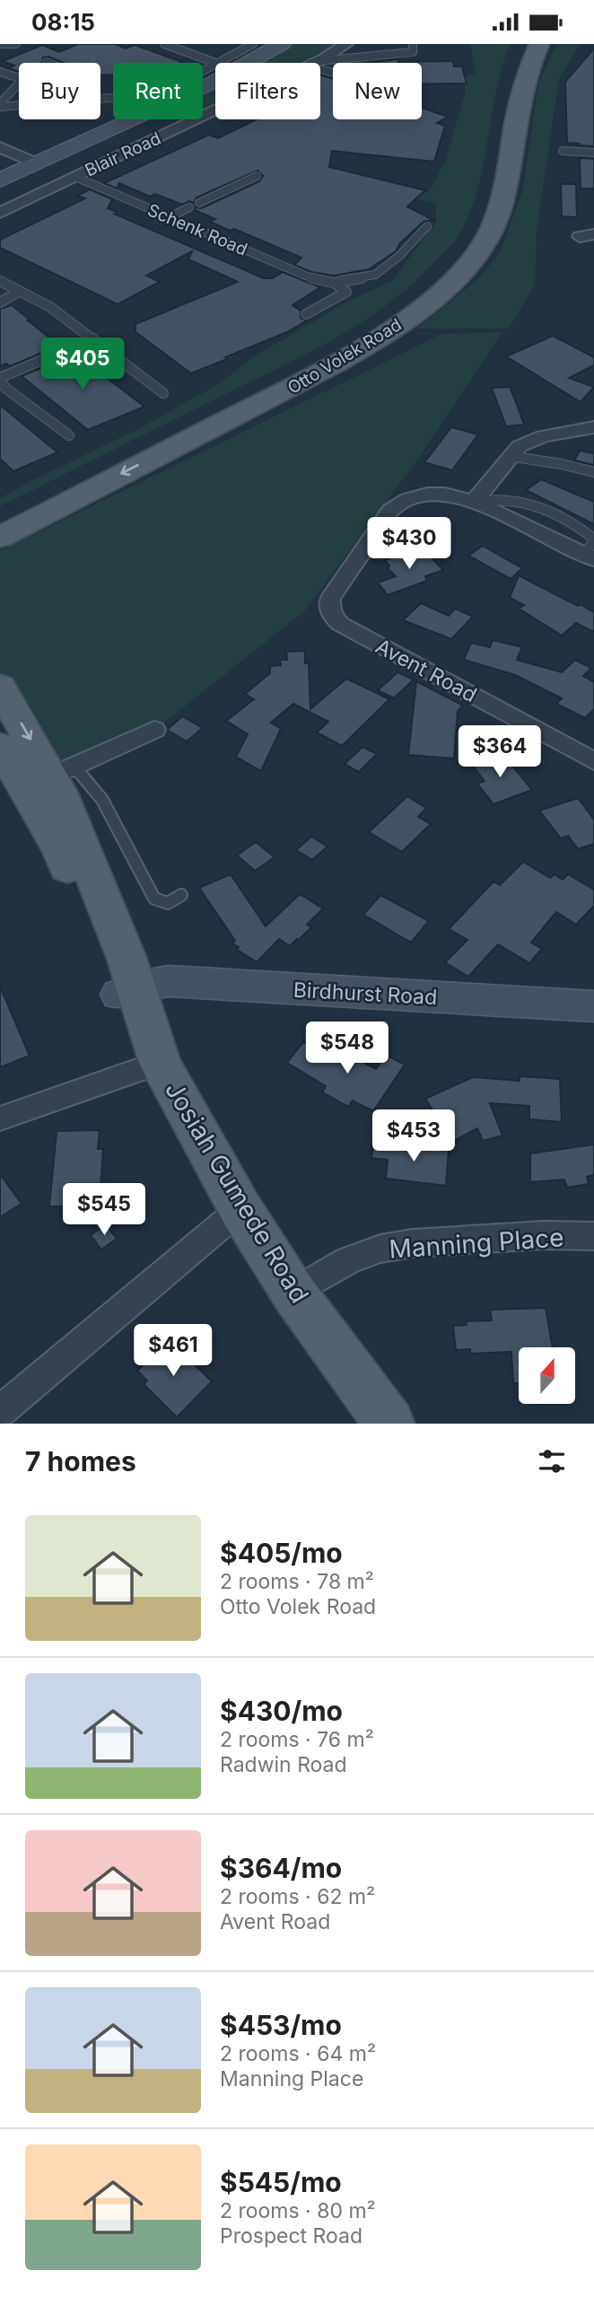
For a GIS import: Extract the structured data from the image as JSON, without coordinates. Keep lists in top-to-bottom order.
{
  "streets": {
    "main road": ["Otto Volek Road", "Josiah Gumede Road"],
    "street": [
      "Blair Road",
      "Avent Road",
      "Birdhurst Road",
      "Manning Place"
    ],
    "lane": ["Schenk Road"]
  },
  "crossings": [
    ["Blair Road", "Schenk Road"],
    ["Birdhurst Road", "Josiah Gumede Road"],
    ["Josiah Gumede Road", "Manning Place"]
  ],
  "north": "top",
  "page": {
    "status": "08:15",
    "chip": [
      "Buy",
      "Rent",
      "Filters",
      "New"
    ],
    "price": [
      "$405",
      "$430",
      "$364",
      "$548",
      "$453",
      "$545",
      "$461"
    ],
    "heading": "7 homes",
    "list": [
      {
        "name": "$405/mo",
        "note": "2 rooms · 78 m² · Otto Volek Road"
      },
      {
        "name": "$430/mo",
        "note": "2 rooms · 76 m² · Radwin Road"
      },
      {
        "name": "$364/mo",
        "note": "2 rooms · 62 m² · Avent Road"
      },
      {
        "name": "$453/mo",
        "note": "2 rooms · 64 m² · Manning Place"
      },
      {
        "name": "$545/mo",
        "note": "2 rooms · 80 m² · Prospect Road"
      }
    ]
  }
}
